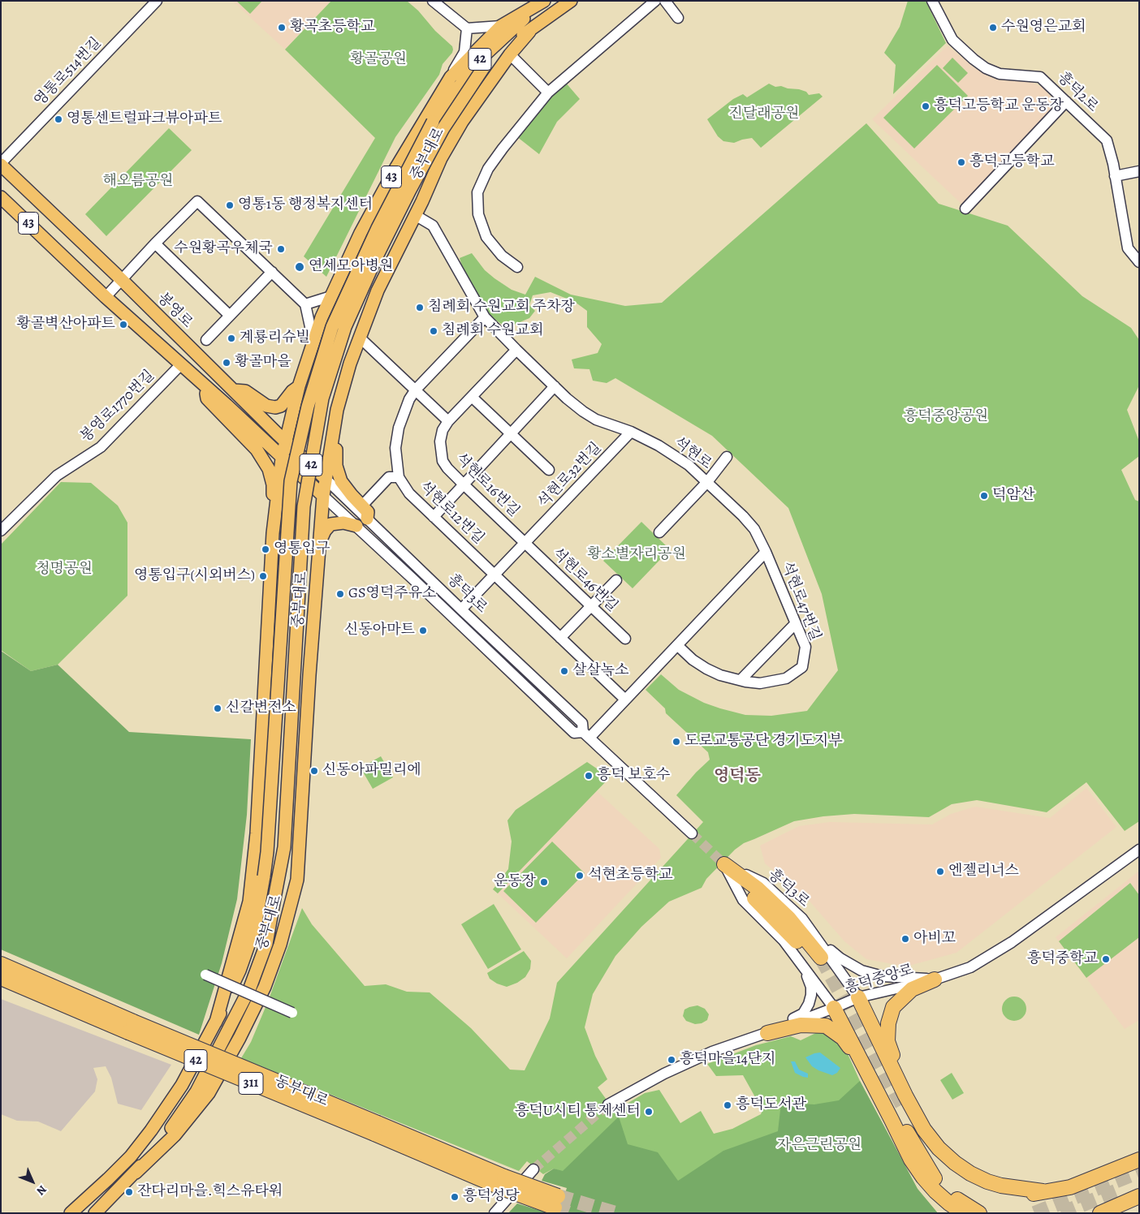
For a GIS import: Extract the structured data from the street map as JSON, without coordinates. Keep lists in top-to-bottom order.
{
  "streets": {
    "highway": ["311", "동부대로"],
    "main road": [
      "42",
      "중부대로",
      "43",
      "봉영로"
    ],
    "street": [
      "영통로514번길",
      "흥덕2로",
      "봉영로1770번길",
      "석현로",
      "석현로32번길",
      "석현로16번길",
      "석현로12번길",
      "석현로46번길",
      "흥덕3로",
      "석현로47번길",
      "흥덕중앙로"
    ]
  },
  "crossings": [
    ["영통로514번길", "봉영로"],
    ["중부대로", "43"],
    ["중부대로", "봉영로"],
    ["중부대로", "석현로"],
    ["중부대로", "흥덕3로"],
    ["43", "봉영로"],
    ["43", "봉영로1770번길"],
    ["43", "흥덕3로"],
    ["봉영로", "흥덕3로"],
    ["석현로", "석현로32번길"],
    ["석현로", "석현로16번길"],
    ["석현로", "석현로12번길"],
    ["석현로", "석현로47번길"],
    ["석현로32번길", "석현로16번길"],
    ["석현로32번길", "석현로12번길"],
    ["석현로32번길", "석현로46번길"],
    ["석현로32번길", "흥덕3로"],
    ["석현로16번길", "석현로46번길"],
    ["흥덕3로", "흥덕중앙로"]
  ],
  "districts": ["영덕동"],
  "parks": [
    "황골공원",
    "진달래공원",
    "해오름공원",
    "흥덕중앙공원",
    "황소별자리공원",
    "청명공원",
    "자은근린공원"
  ],
  "places": [
    "황곡초등학교",
    "수원영은교회",
    "흥덕고등학교 운동장",
    "영통센트럴파크뷰아파트",
    "흥덕고등학교",
    "영통1동 행정복지센터",
    "수원황곡우체국",
    "연세모아병원",
    "침례회 수원교회 주차장",
    "황골벽산아파트",
    "침례회 수원교회",
    "계룡리슈빌",
    "황골마을",
    "덕암산",
    "영통입구",
    "영통입구(시외버스)",
    "GS영덕주유소",
    "신동아마트",
    "살살녹소",
    "신갈변전소",
    "도로교통공단 경기도지부",
    "신동아파밀리에",
    "흥덕 보호수",
    "엔젤리너스",
    "석현초등학교",
    "운동장",
    "아비꼬",
    "흥덕중학교",
    "흥덕마을14단지",
    "흥덕도서관",
    "흥덕U시티 통제센터",
    "잔다리마을.힉스유타워",
    "흥덕성당"
  ],
  "north": "bottom right"
}
